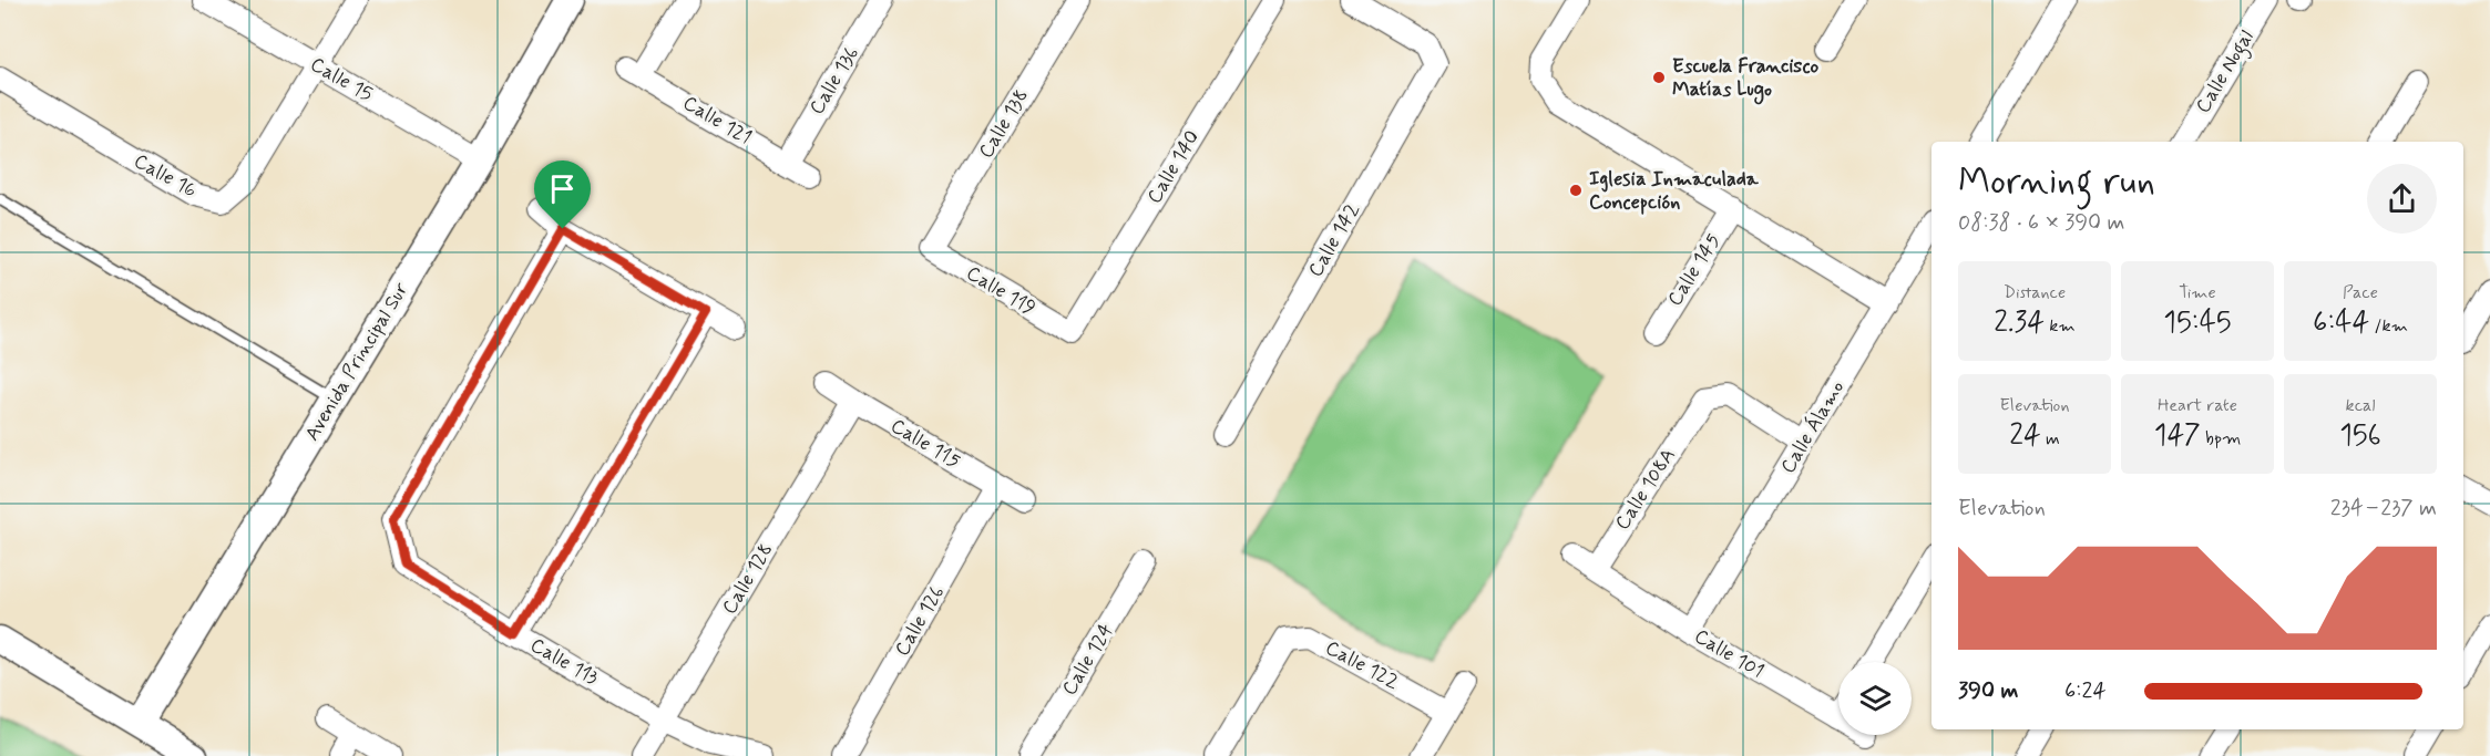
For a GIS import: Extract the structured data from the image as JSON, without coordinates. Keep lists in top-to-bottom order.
{
  "streets": {
    "street": [
      "Calle Nogal",
      "Calle 15",
      "Calle 136",
      "Calle 121",
      "Calle 138",
      "Calle 140",
      "Calle 16",
      "Calle 142",
      "Calle 145",
      "Calle 119",
      "Avenida Principal Sur",
      "Calle Álamo",
      "Calle 115",
      "Calle 108A",
      "Calle 128",
      "Calle 126",
      "Calle 101",
      "Calle 124",
      "Calle 113",
      "Calle 122"
    ]
  },
  "crossings": [
    ["Calle 15", "Calle 16"],
    ["Calle 15", "Avenida Principal Sur"],
    ["Calle 136", "Calle 121"],
    ["Calle 138", "Calle 119"],
    ["Calle 140", "Calle 119"],
    ["Calle Álamo", "Calle 108A"],
    ["Calle Álamo", "Calle 101"],
    ["Calle 115", "Calle 128"],
    ["Calle 115", "Calle 126"],
    ["Calle 108A", "Calle 101"],
    ["Calle 128", "Calle 113"]
  ],
  "places": ["Escuela Francisco Matías Lugo", "Iglesia Inmaculada Concepción"],
  "page": {
    "heading": ["Morning run", "08:38 · 6 × 390 m"],
    "stats": [
      ["Distance", "2.34 km"],
      ["Time", "15:45"],
      ["Pace", "6:44 /km"],
      ["Elevation", "24 m"],
      ["Heart rate", "147 bpm"],
      ["kcal", "156"]
    ],
    "chart": ["Elevation", "234–237 m"],
    "list": [
      {
        "name": "390 m",
        "note": "6:24"
      }
    ]
  }
}
